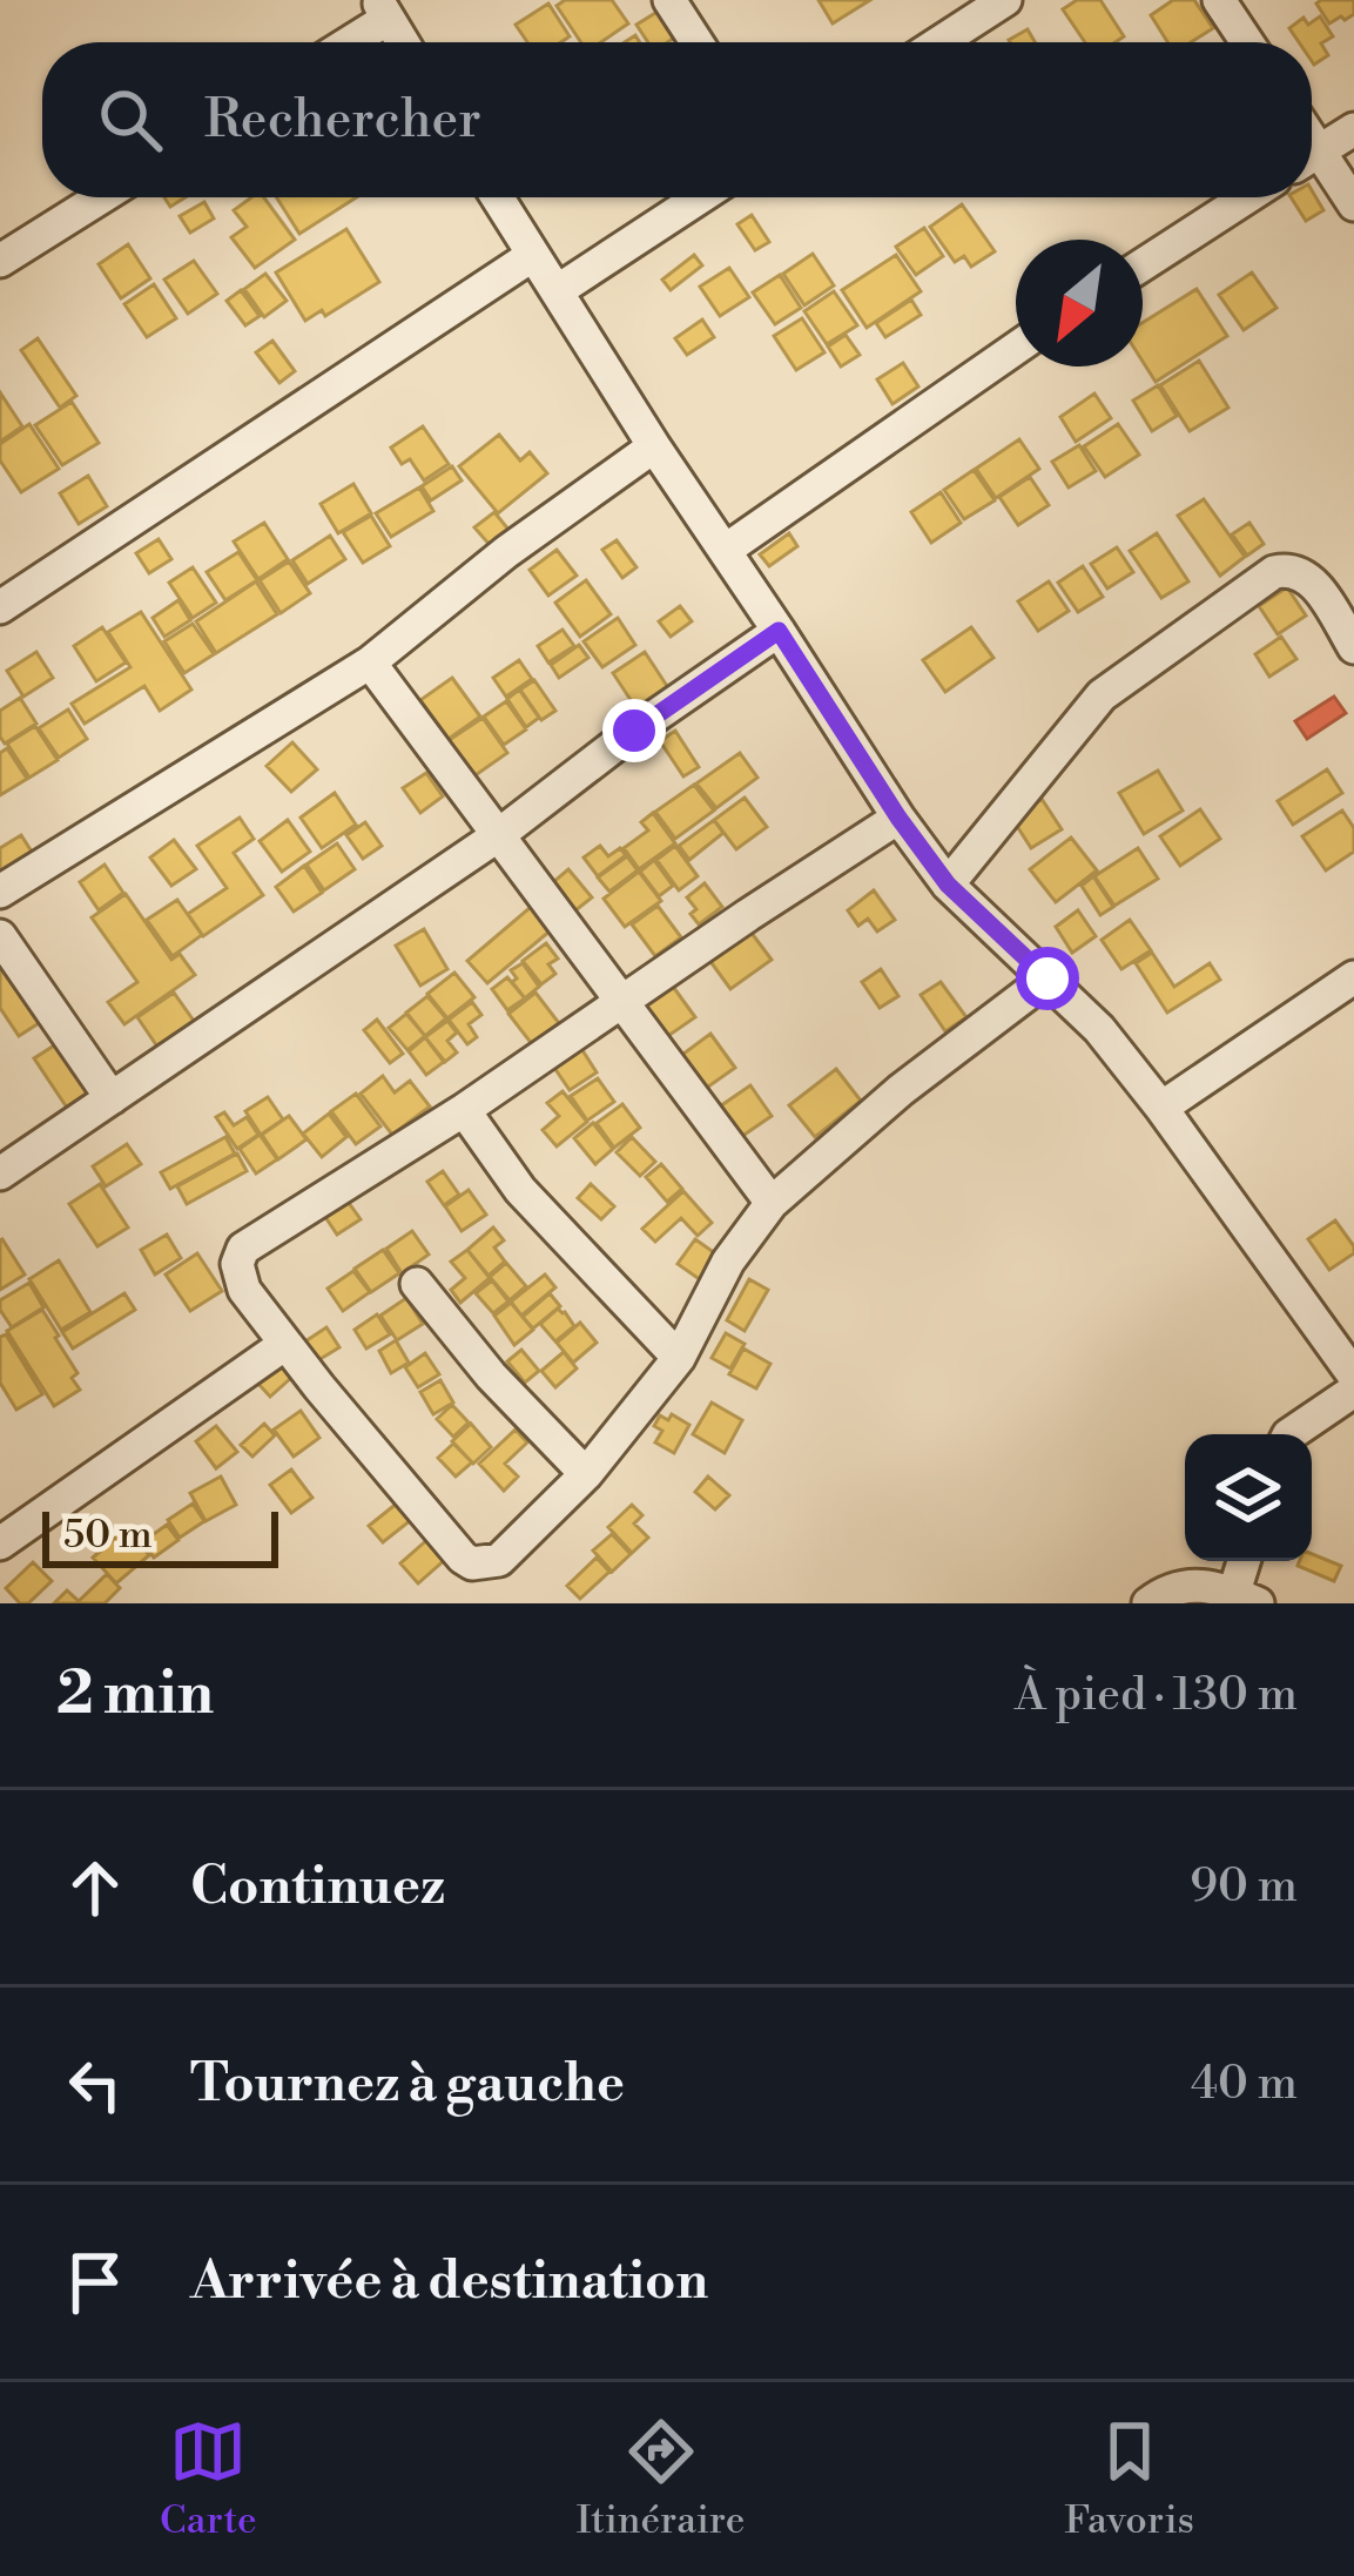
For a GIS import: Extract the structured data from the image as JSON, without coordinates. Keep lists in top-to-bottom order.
{
  "scale_bar": "50 m",
  "north": "bottom left",
  "page": {
    "search": "Rechercher",
    "scale": "50 m",
    "heading": ["2 min", "À pied · 130 m"],
    "list": [
      ["Continuez", "90 m"],
      ["Tournez à gauche", "40 m"],
      "Arrivée à destination"
    ],
    "nav": ["Carte", "Itinéraire", "Favoris"]
  }
}
